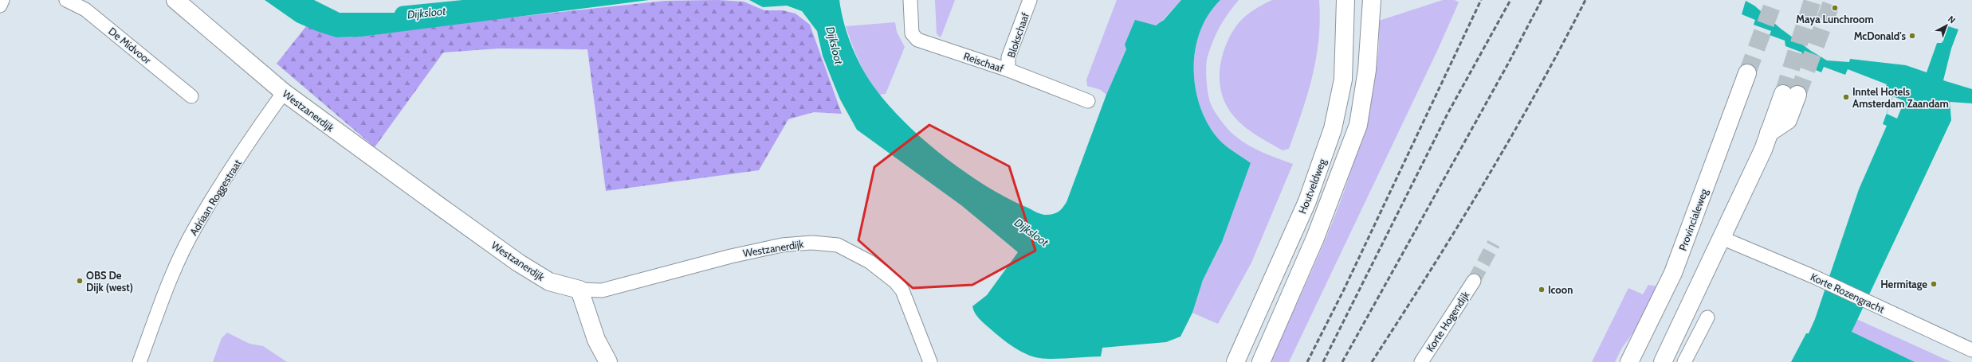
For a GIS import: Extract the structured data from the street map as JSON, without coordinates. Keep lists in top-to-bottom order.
{
  "streets": {
    "street": [
      "Blokschaaf",
      "De Midvoor",
      "Reischaaf",
      "Westzanerdijk",
      "Houtveldweg",
      "Adriaan Roggestraat",
      "Provincialeweg",
      "Korte Rozengracht",
      "Korte Hogendijk"
    ]
  },
  "crossings": [
    ["Blokschaaf", "Reischaaf"],
    ["Westzanerdijk", "Adriaan Roggestraat"]
  ],
  "water": ["Dijksloot"],
  "places": [
    "Maya Lunchroom",
    "McDonald's",
    "Inntel Hotels Amsterdam Zaandam",
    "OBS De Dijk (west)",
    "Hermitage",
    "Icoon"
  ],
  "north": "top right"
}
